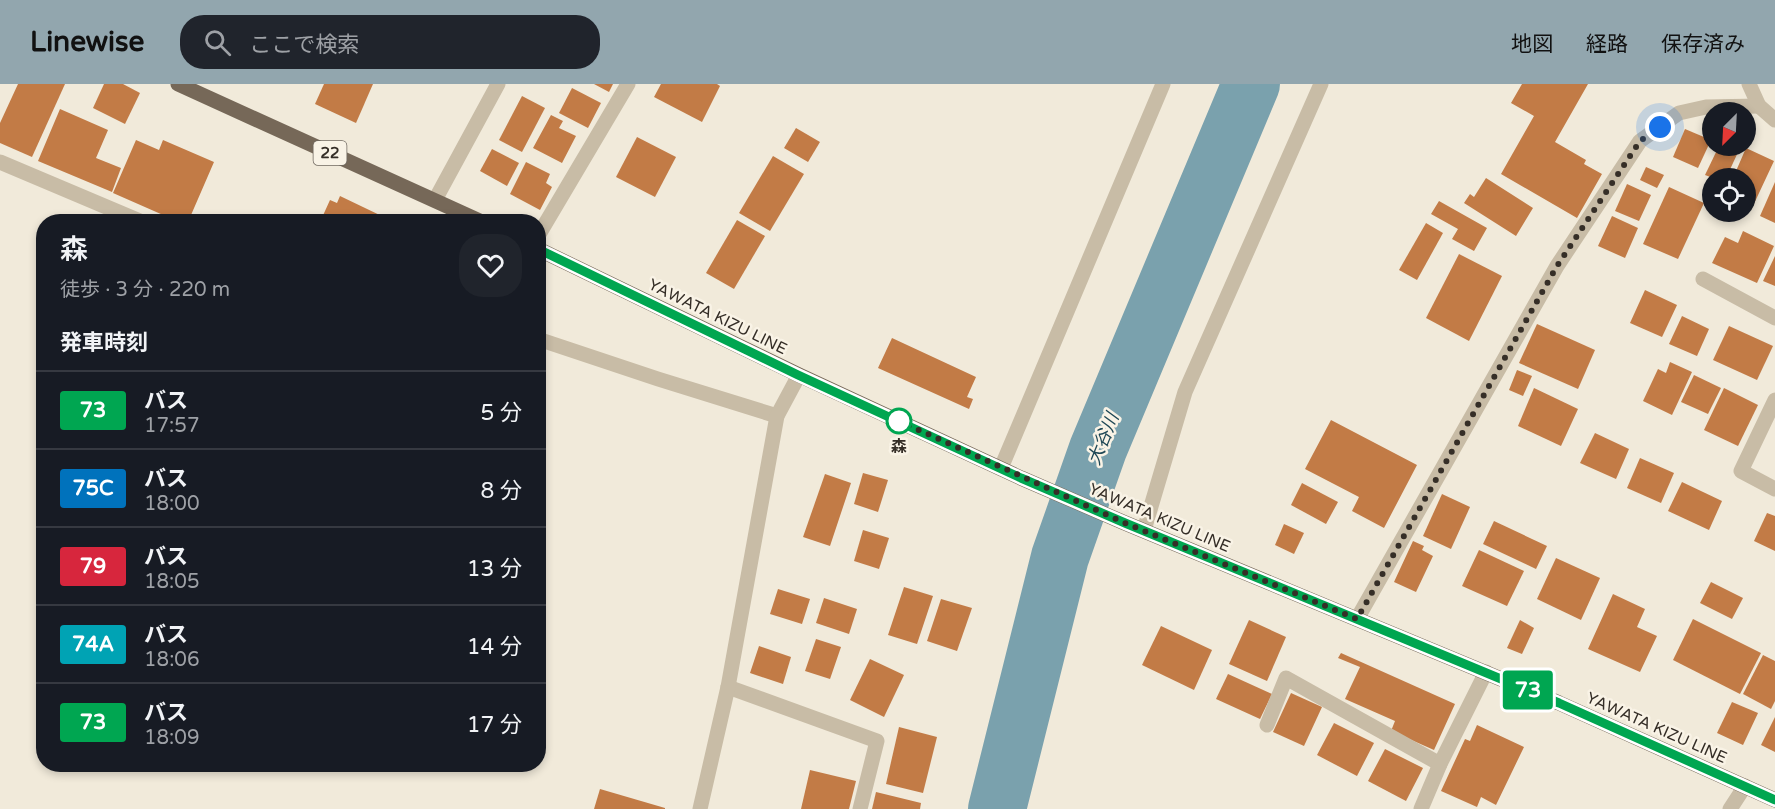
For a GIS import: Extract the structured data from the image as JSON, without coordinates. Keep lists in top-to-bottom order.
{
  "streets": {
    "main road": ["22", "YAWATA KIZU LINE"]
  },
  "water": ["大谷川"],
  "places": ["森"],
  "lines": ["bus line 73"],
  "north": "bottom left",
  "page": {
    "header": "Linewise",
    "search": "ここで検索",
    "nav": ["地図", "経路", "保存済み"],
    "on_map": "73",
    "heading": [
      ["森", "徒歩 · 3 分 · 220 m"],
      "発車時刻"
    ],
    "list": [
      {
        "mark": "73",
        "name": "バス",
        "note": "17:57",
        "value": "5 分"
      },
      {
        "mark": "75C",
        "name": "バス",
        "note": "18:00",
        "value": "8 分"
      },
      {
        "mark": "79",
        "name": "バス",
        "note": "18:05",
        "value": "13 分"
      },
      {
        "mark": "74A",
        "name": "バス",
        "note": "18:06",
        "value": "14 分"
      },
      {
        "mark": "73",
        "name": "バス",
        "note": "18:09",
        "value": "17 分"
      }
    ]
  }
}
